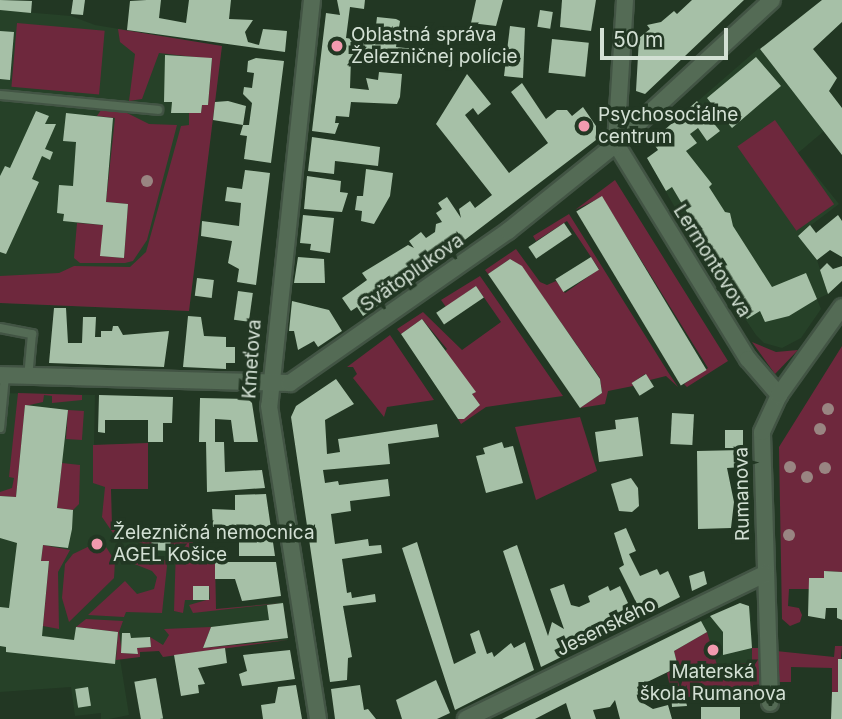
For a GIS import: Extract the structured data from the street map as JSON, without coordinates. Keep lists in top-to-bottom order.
{
  "streets": {
    "street": [
      "Lermontovova",
      "Svätoplukova",
      "Kmeťova",
      "Rumanova",
      "Jesenského"
    ]
  },
  "crossings": [
    ["Lermontovova", "Svätoplukova"],
    ["Lermontovova", "Rumanova"],
    ["Svätoplukova", "Kmeťova"],
    ["Rumanova", "Jesenského"]
  ],
  "places": [
    "Oblastná správa Železničnej polície",
    "Psychosociálne centrum",
    "Železničná nemocnica AGEL Košice",
    "Materská škola Rumanova"
  ],
  "scale_bar": "50 m"
}
